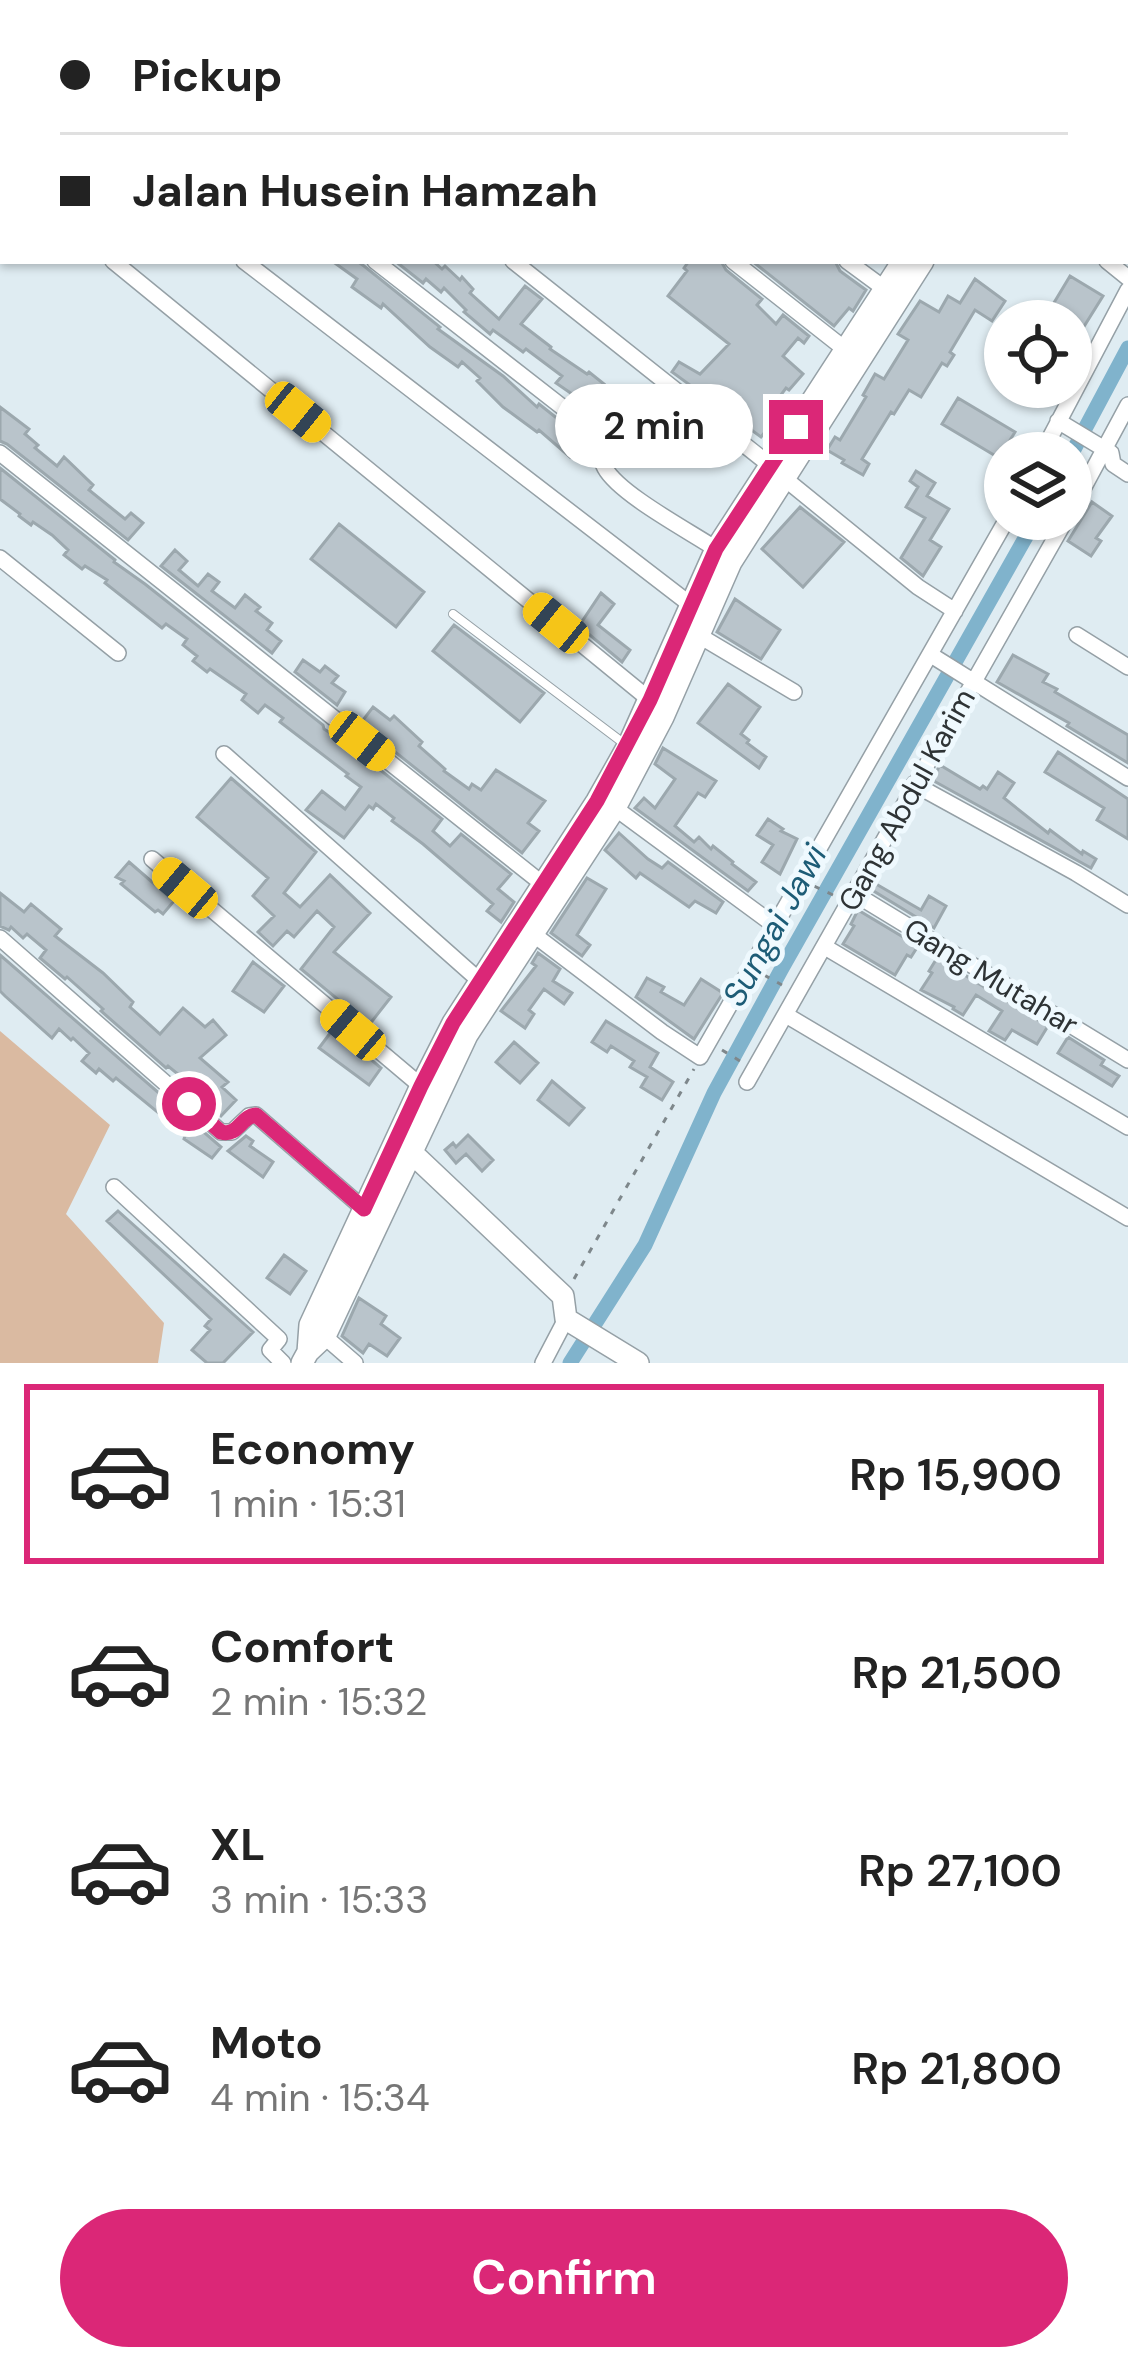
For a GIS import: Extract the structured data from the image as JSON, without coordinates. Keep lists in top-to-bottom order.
{
  "streets": {
    "street": ["Gang Abdul Karim", "Gang Mutahar"]
  },
  "crossings": [
    ["Gang Abdul Karim", "Gang Mutahar"]
  ],
  "water": ["Sungai Jawi"],
  "page": {
    "banner": ["Pickup", "Jalan Husein Hamzah"],
    "bubble": "2 min",
    "list": [
      {
        "name": "Economy",
        "note": "1 min · 15:31",
        "value": "Rp 15,900"
      },
      {
        "name": "Comfort",
        "note": "2 min · 15:32",
        "value": "Rp 21,500"
      },
      {
        "name": "XL",
        "note": "3 min · 15:33",
        "value": "Rp 27,100"
      },
      {
        "name": "Moto",
        "note": "4 min · 15:34",
        "value": "Rp 21,800"
      }
    ],
    "buttons": "Confirm"
  }
}
